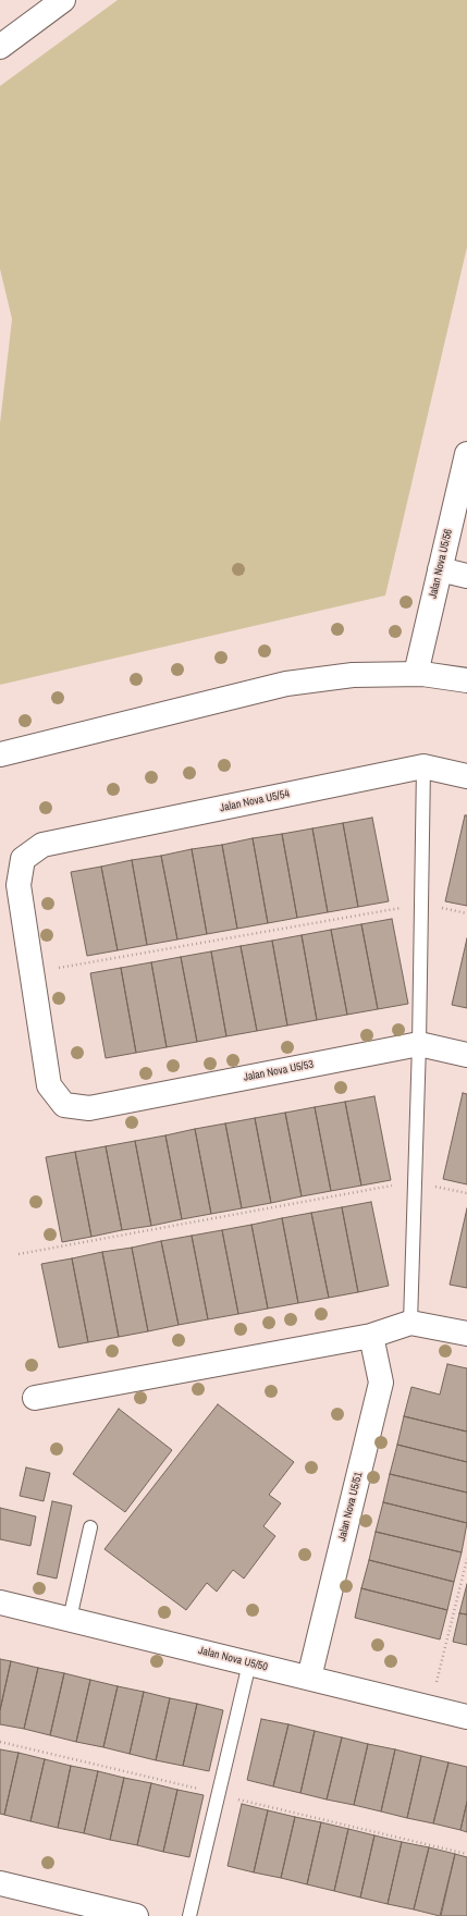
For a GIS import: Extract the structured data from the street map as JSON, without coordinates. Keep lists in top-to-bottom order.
{
  "streets": {
    "street": [
      "Jalan Nova U5/56",
      "Jalan Nova U5/54",
      "Jalan Nova U5/53",
      "Jalan Nova U5/51",
      "Jalan Nova U5/50"
    ]
  },
  "crossings": [
    ["Jalan Nova U5/54", "Jalan Nova U5/53"],
    ["Jalan Nova U5/51", "Jalan Nova U5/50"]
  ]
}
